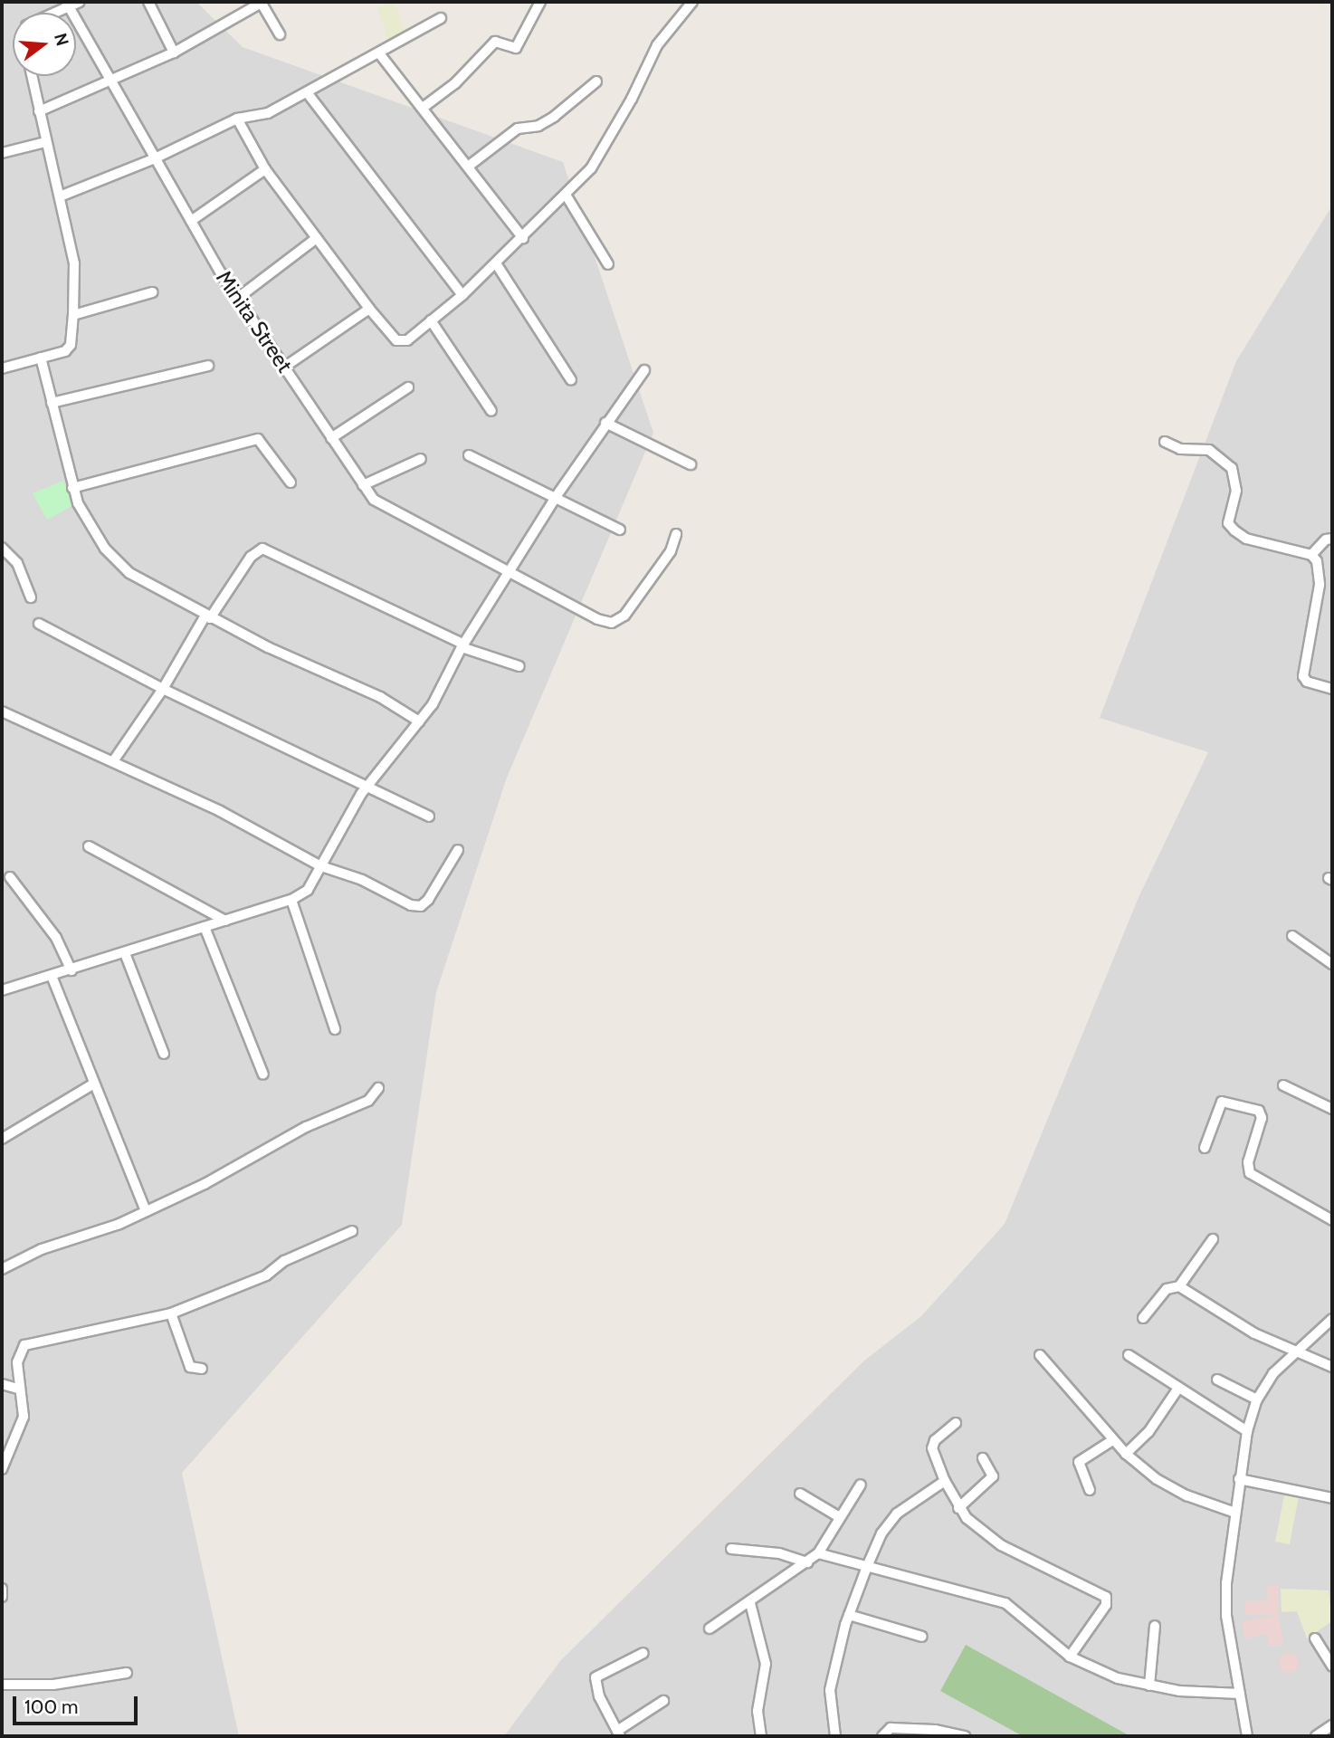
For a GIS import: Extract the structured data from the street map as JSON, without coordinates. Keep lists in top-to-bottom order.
{
  "streets": {
    "street": ["Minita Street"]
  },
  "scale_bar": "100 m",
  "north": "right"
}
